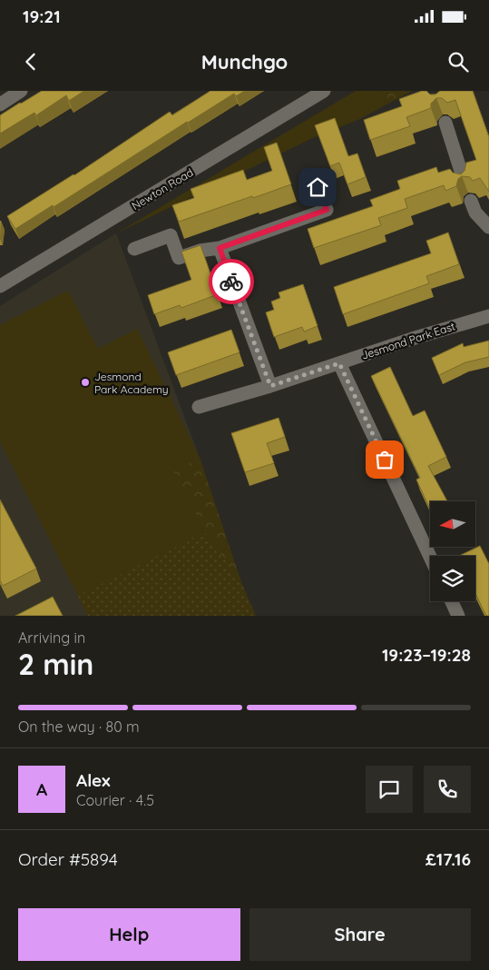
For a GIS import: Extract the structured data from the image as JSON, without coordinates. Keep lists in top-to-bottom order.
{
  "streets": {
    "street": ["Newton Road", "Jesmond Park East"]
  },
  "places": ["Jesmond Park Academy"],
  "north": "left",
  "page": {
    "status": "19:21",
    "header": "Munchgo",
    "heading": ["2 min", "Arriving in", "19:23–19:28"],
    "panel": [
      "Alex",
      "Courier · 4.5",
      "Order #5894",
      "£17.16"
    ],
    "bar": "On the way · 80 m",
    "round": "A",
    "buttons": ["Help", "Share"]
  }
}
